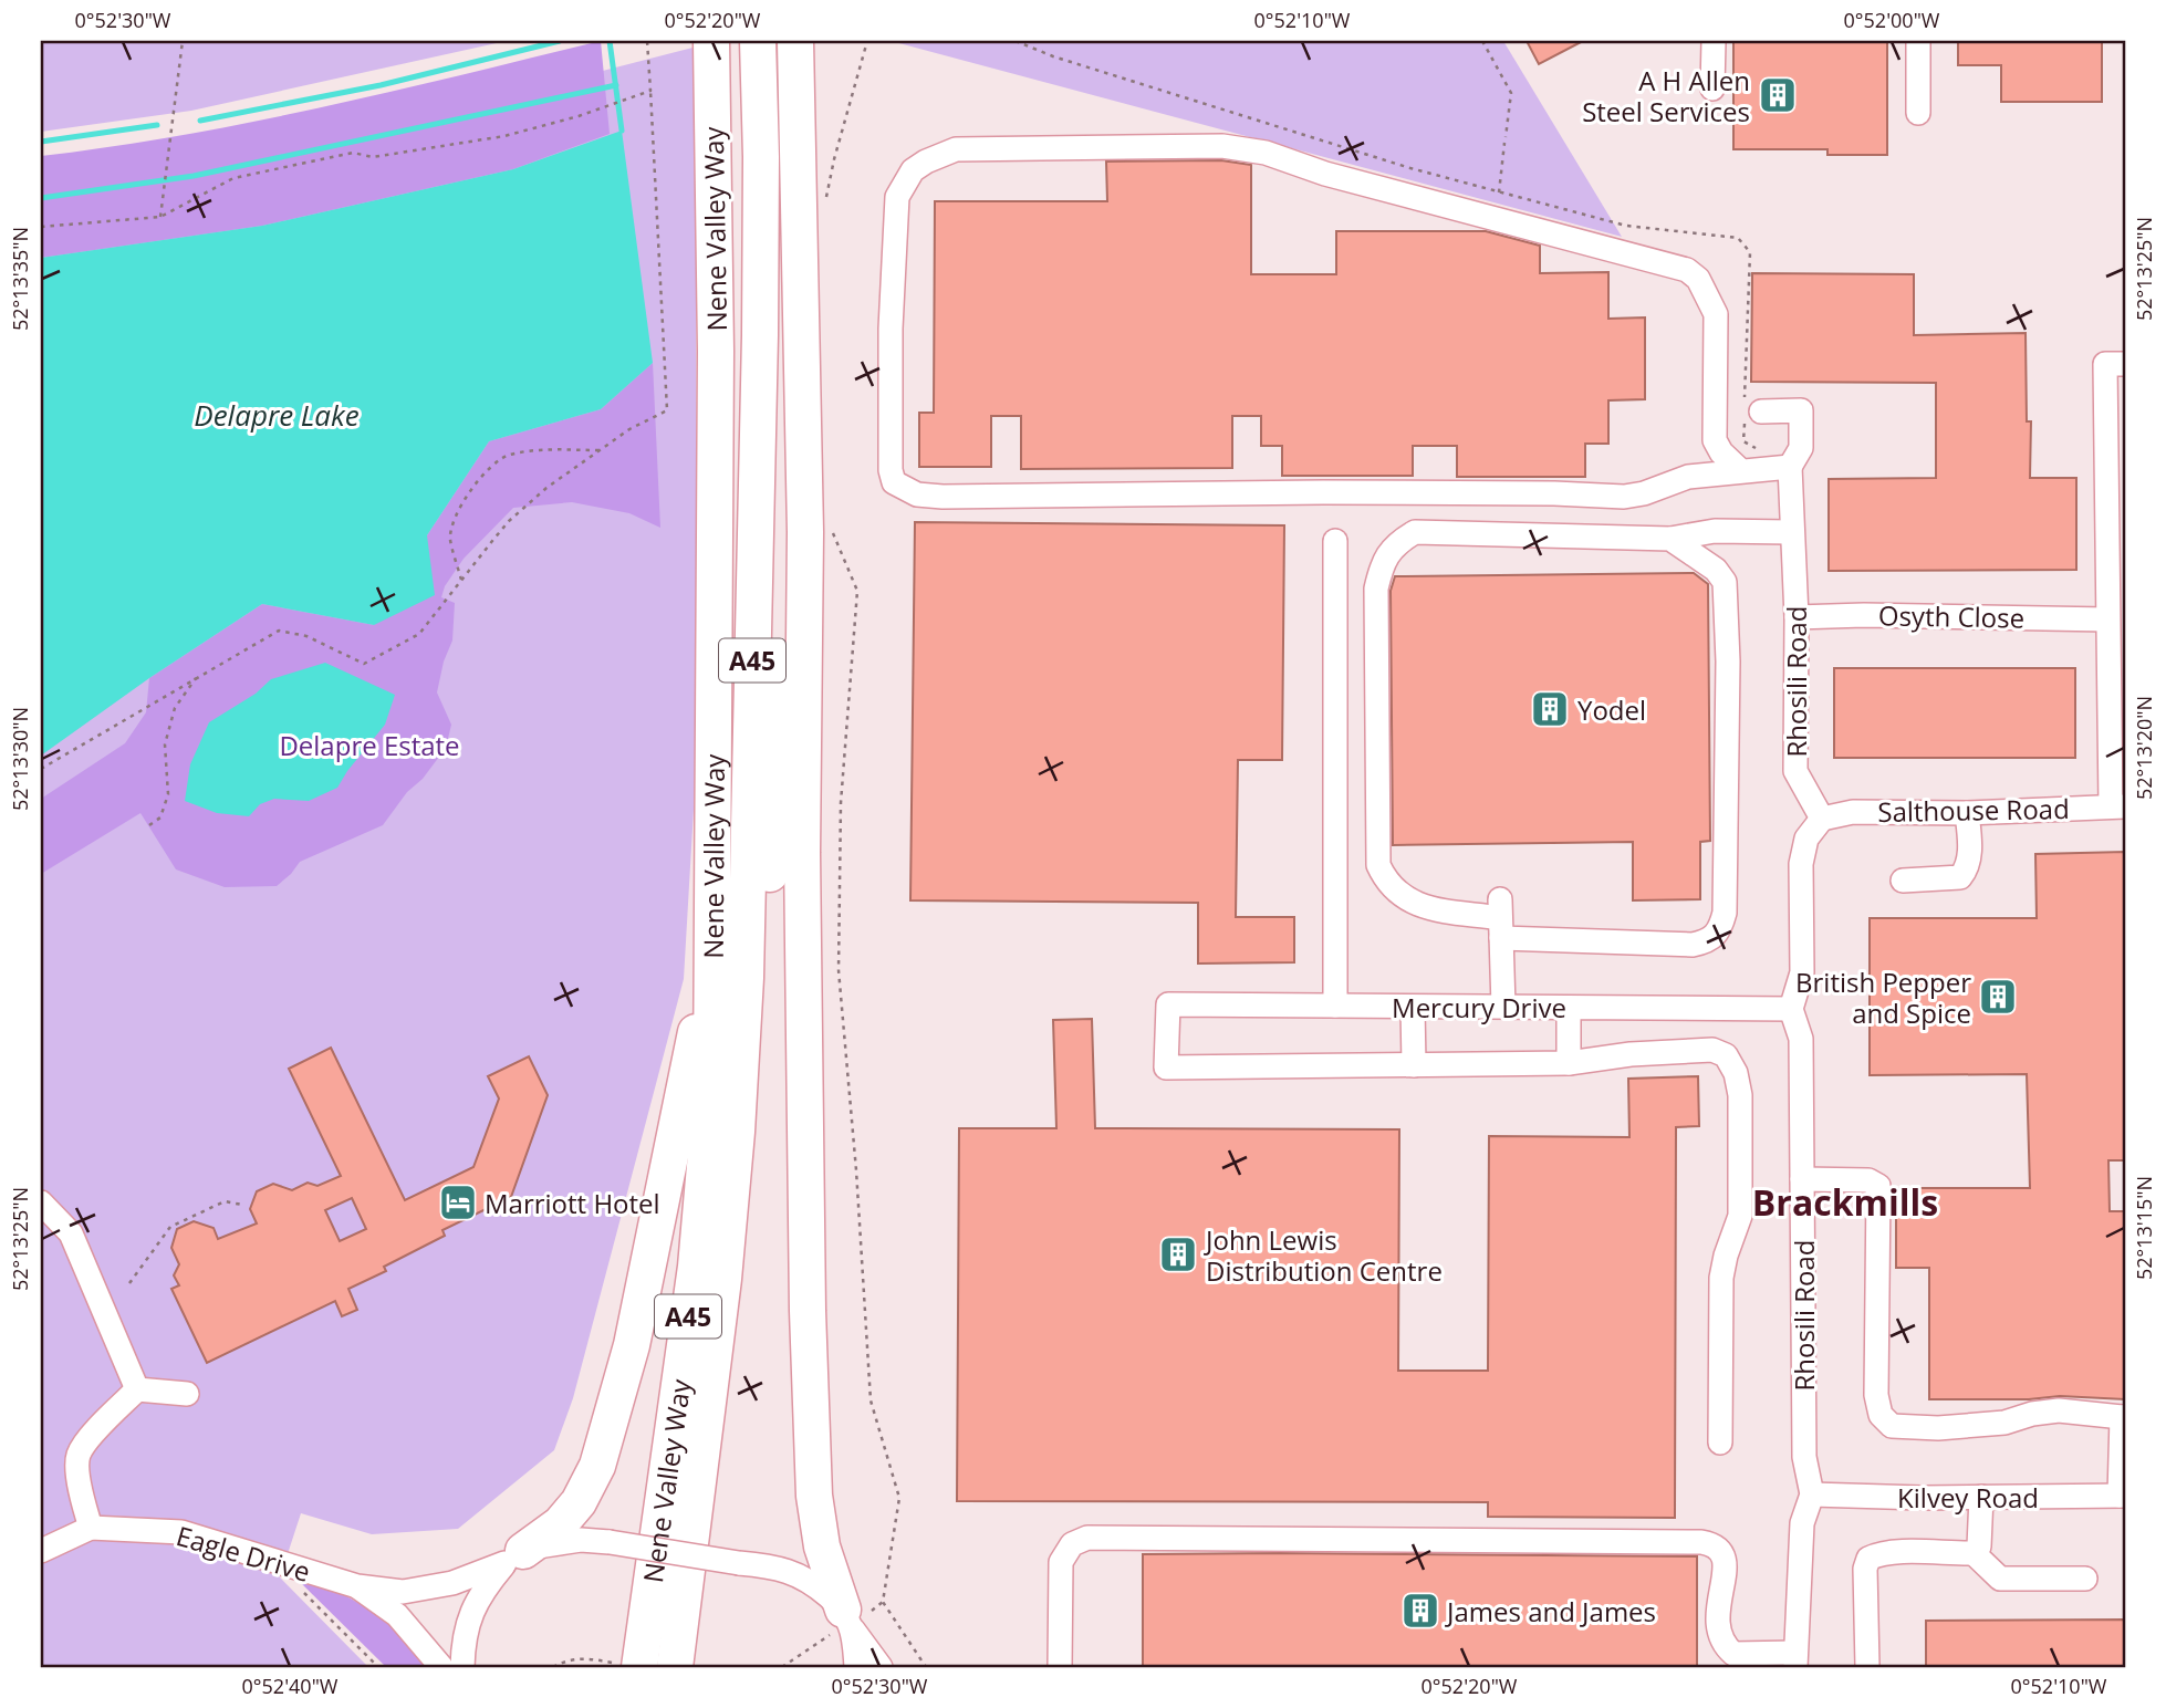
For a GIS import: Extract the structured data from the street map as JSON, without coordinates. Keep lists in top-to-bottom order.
{
  "streets": {
    "highway": ["Nene Valley Way", "A45"],
    "street": [
      "Osyth Close",
      "Rhosili Road",
      "Salthouse Road",
      "Mercury Drive",
      "Kilvey Road",
      "Eagle Drive"
    ]
  },
  "crossings": [
    ["Osyth Close", "Rhosili Road"],
    ["Rhosili Road", "Salthouse Road"],
    ["Rhosili Road", "Mercury Drive"],
    ["Rhosili Road", "Kilvey Road"]
  ],
  "districts": ["Brackmills"],
  "water": ["Delapre Lake"],
  "parks": ["Delapre Estate"],
  "places": {
    "building": [
      "A H Allen Steel Services",
      "Yodel",
      "British Pepper and Spice",
      "John Lewis Distribution Centre",
      "James and James"
    ],
    "hotel": ["Marriott Hotel"]
  },
  "coordinates": [
    "0°52'30\"W",
    "0°52'20\"W",
    "0°52'10\"W",
    "0°52'00\"W",
    "52°13'25\"N",
    "52°13'35\"N",
    "52°13'20\"N",
    "52°13'30\"N",
    "52°13'15\"N",
    "0°52'40\"W"
  ]
}
